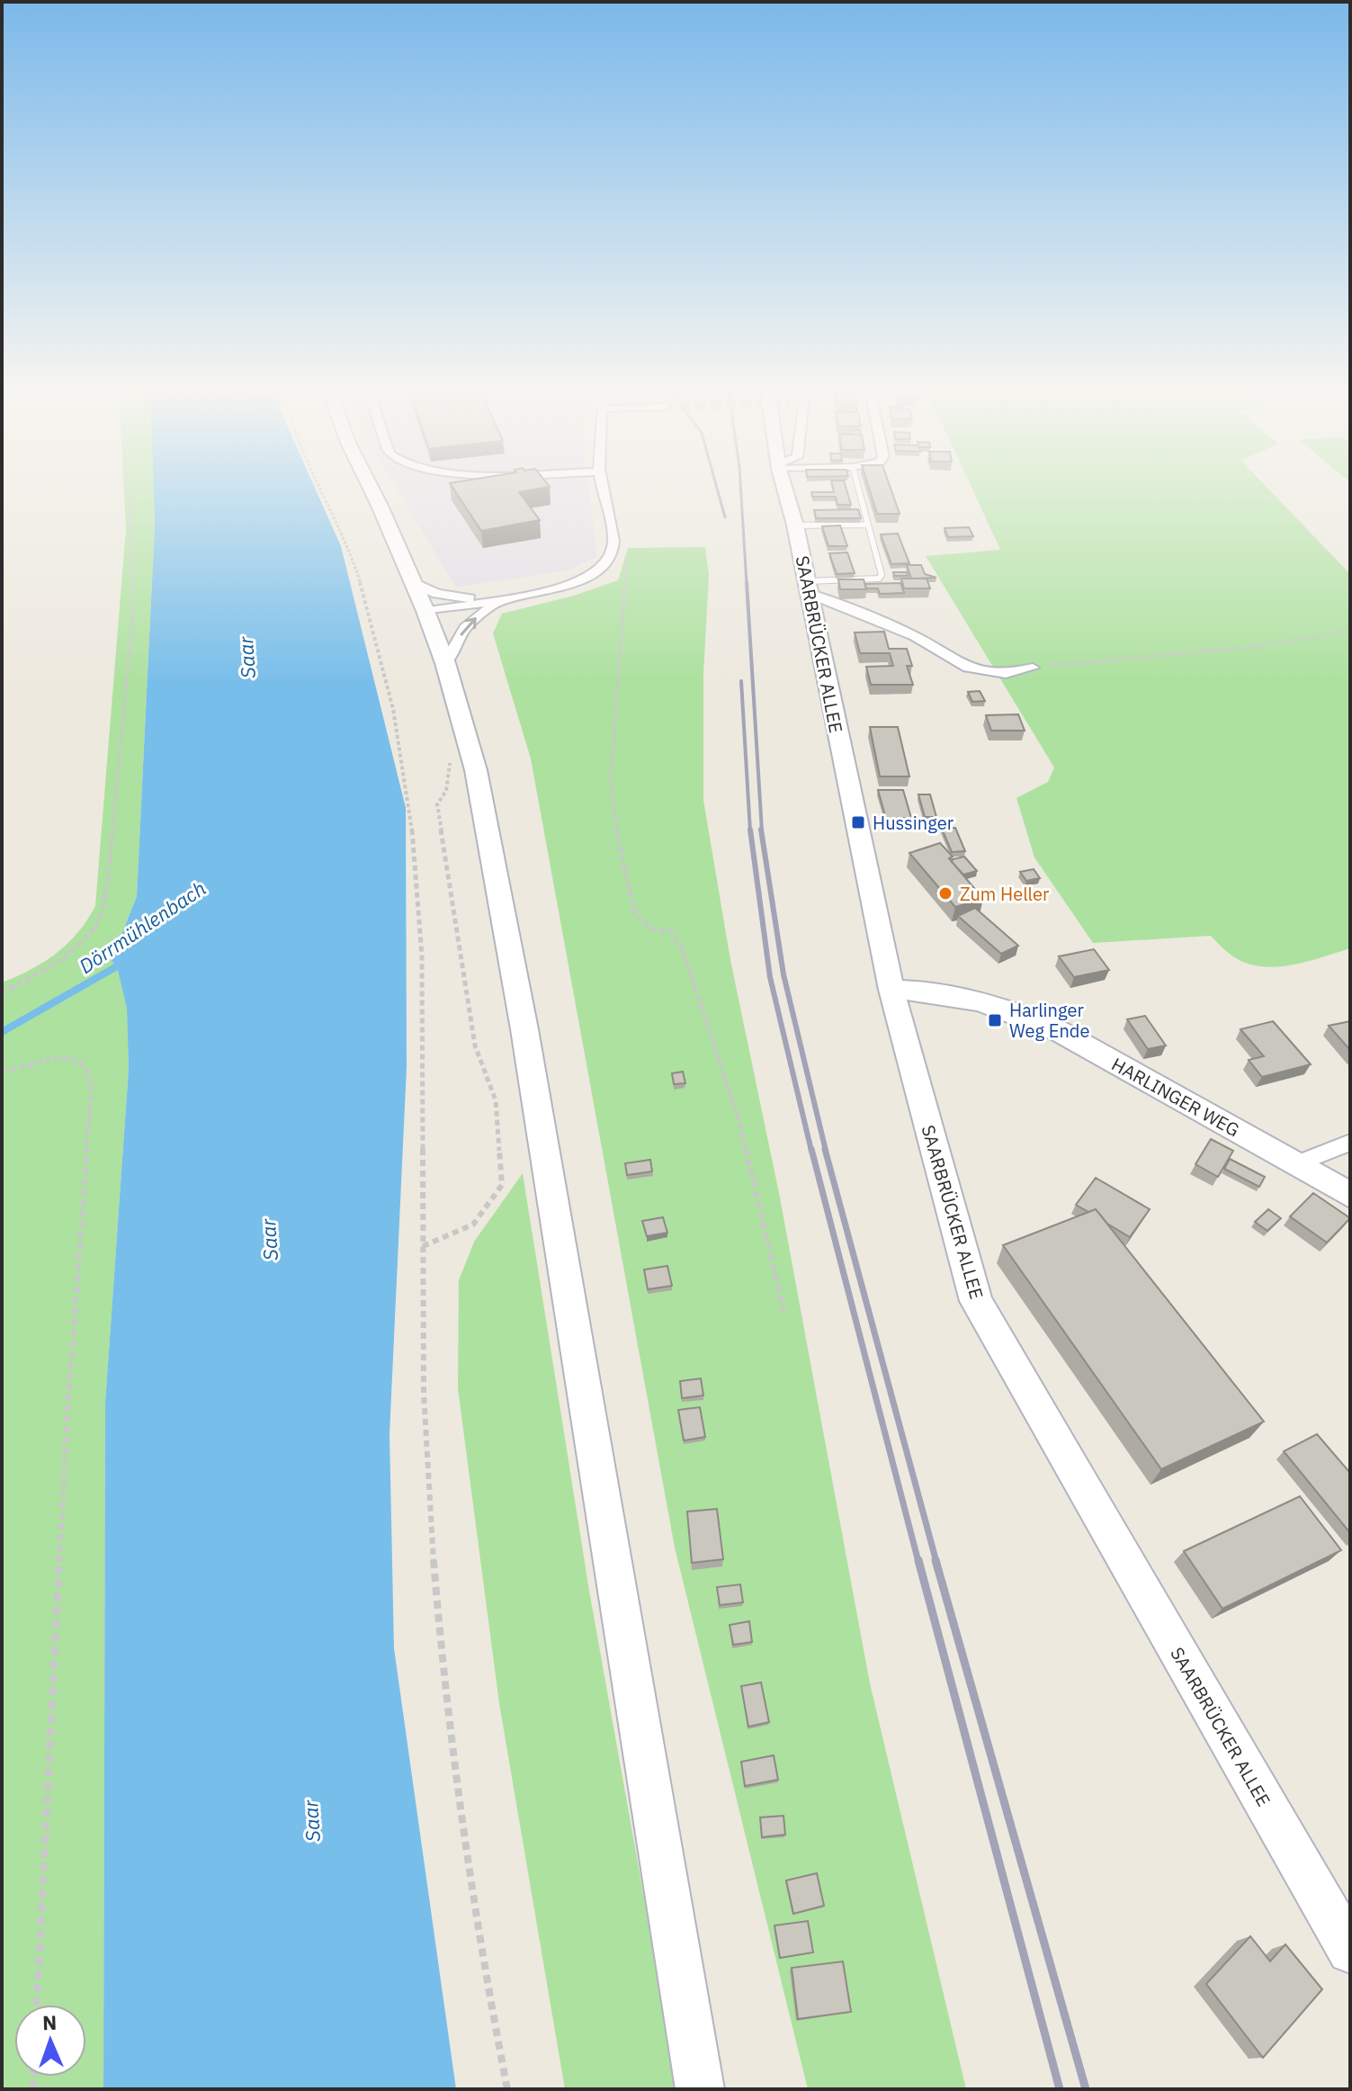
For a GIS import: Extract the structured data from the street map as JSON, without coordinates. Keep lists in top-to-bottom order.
{
  "streets": {
    "street": ["SAARBRÜCKER ALLEE", "HARLINGER WEG"]
  },
  "crossings": [
    ["SAARBRÜCKER ALLEE", "HARLINGER WEG"]
  ],
  "water": ["Saar", "Dörrmühlenbach"],
  "places": {
    "transit": ["Hussinger", "Harlinger Weg Ende"],
    "other": ["Zum Heller"]
  },
  "north": "top"
}
